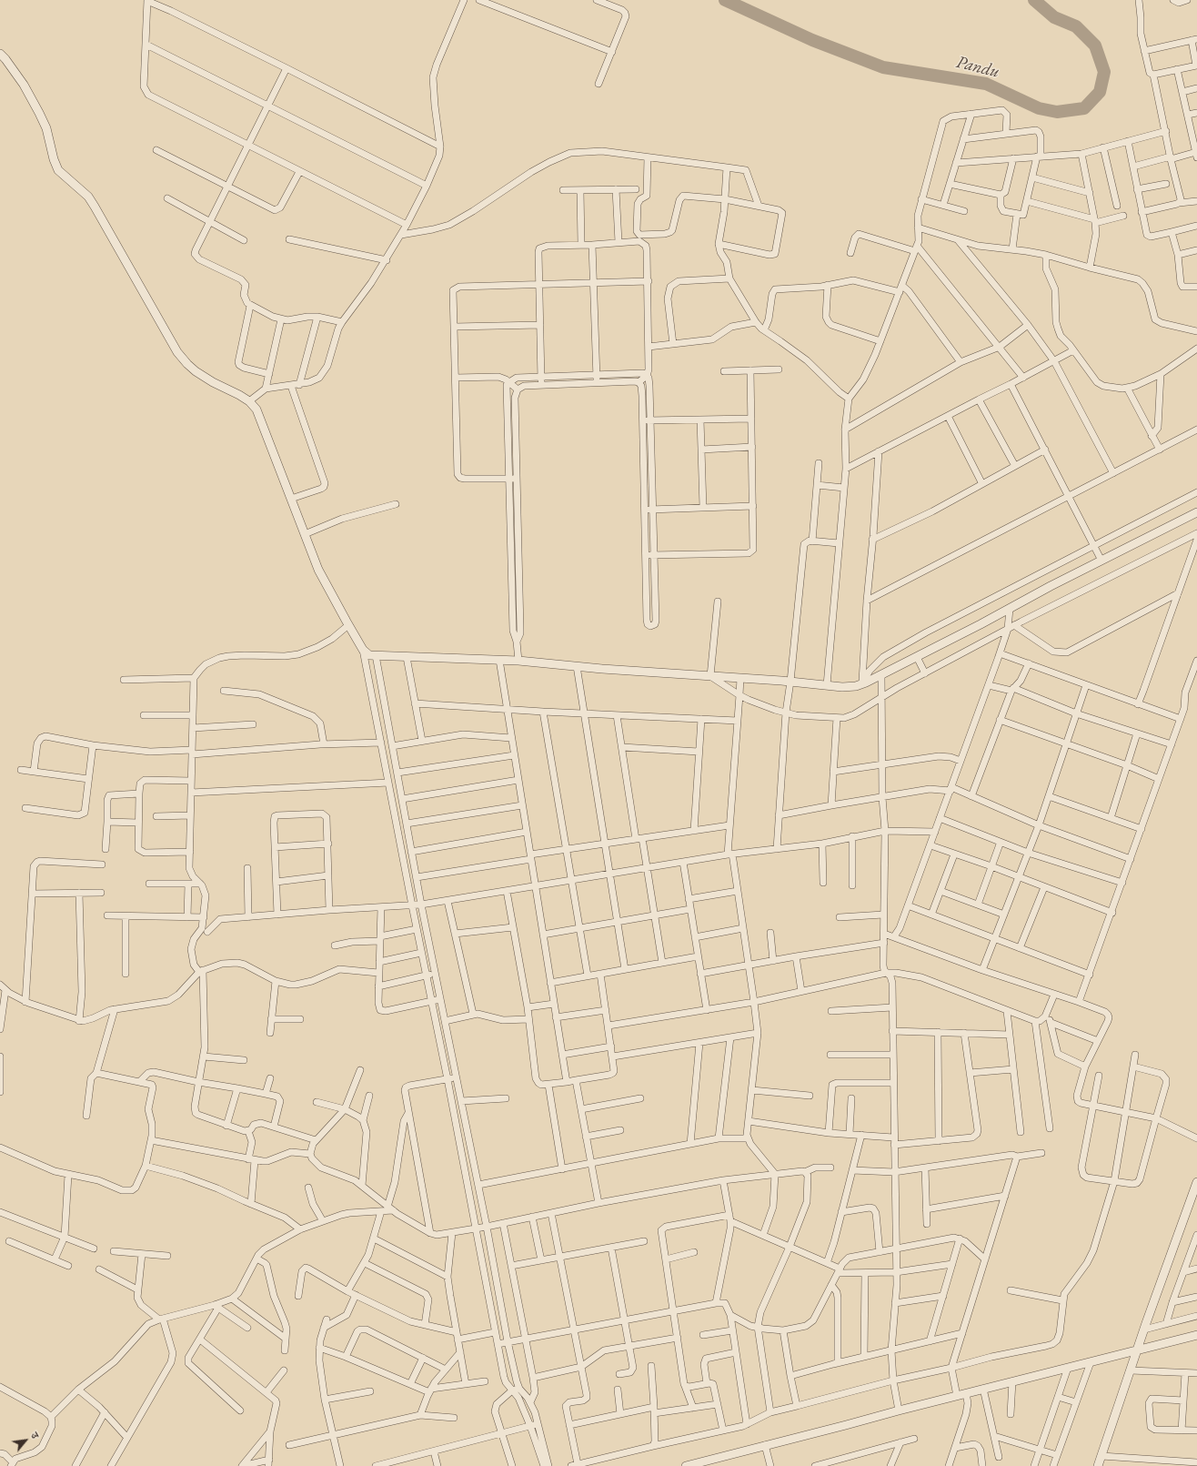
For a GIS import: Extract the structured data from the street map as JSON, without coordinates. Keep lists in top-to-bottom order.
{
  "water": ["Pandu"],
  "north": "top right"
}
